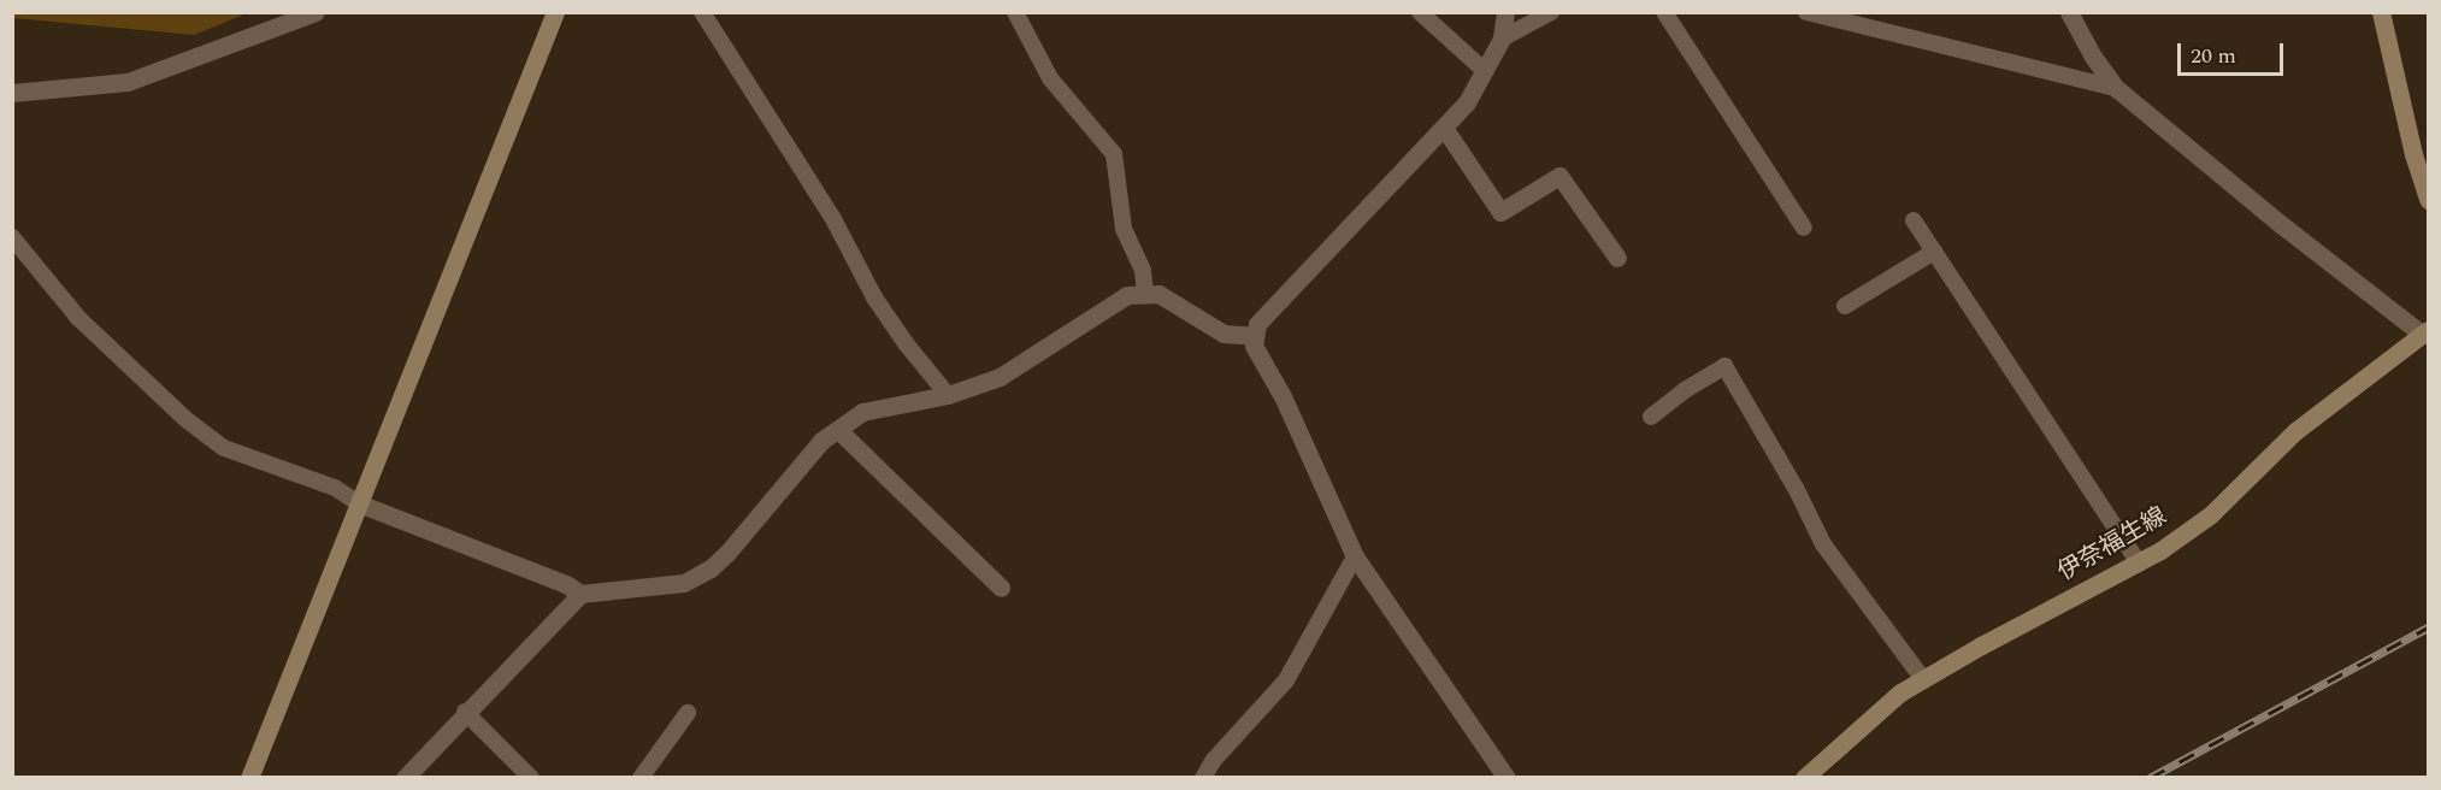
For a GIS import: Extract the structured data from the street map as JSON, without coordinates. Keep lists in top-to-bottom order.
{
  "streets": {
    "main road": ["伊奈福生線"]
  },
  "scale_bar": "20 m"
}
